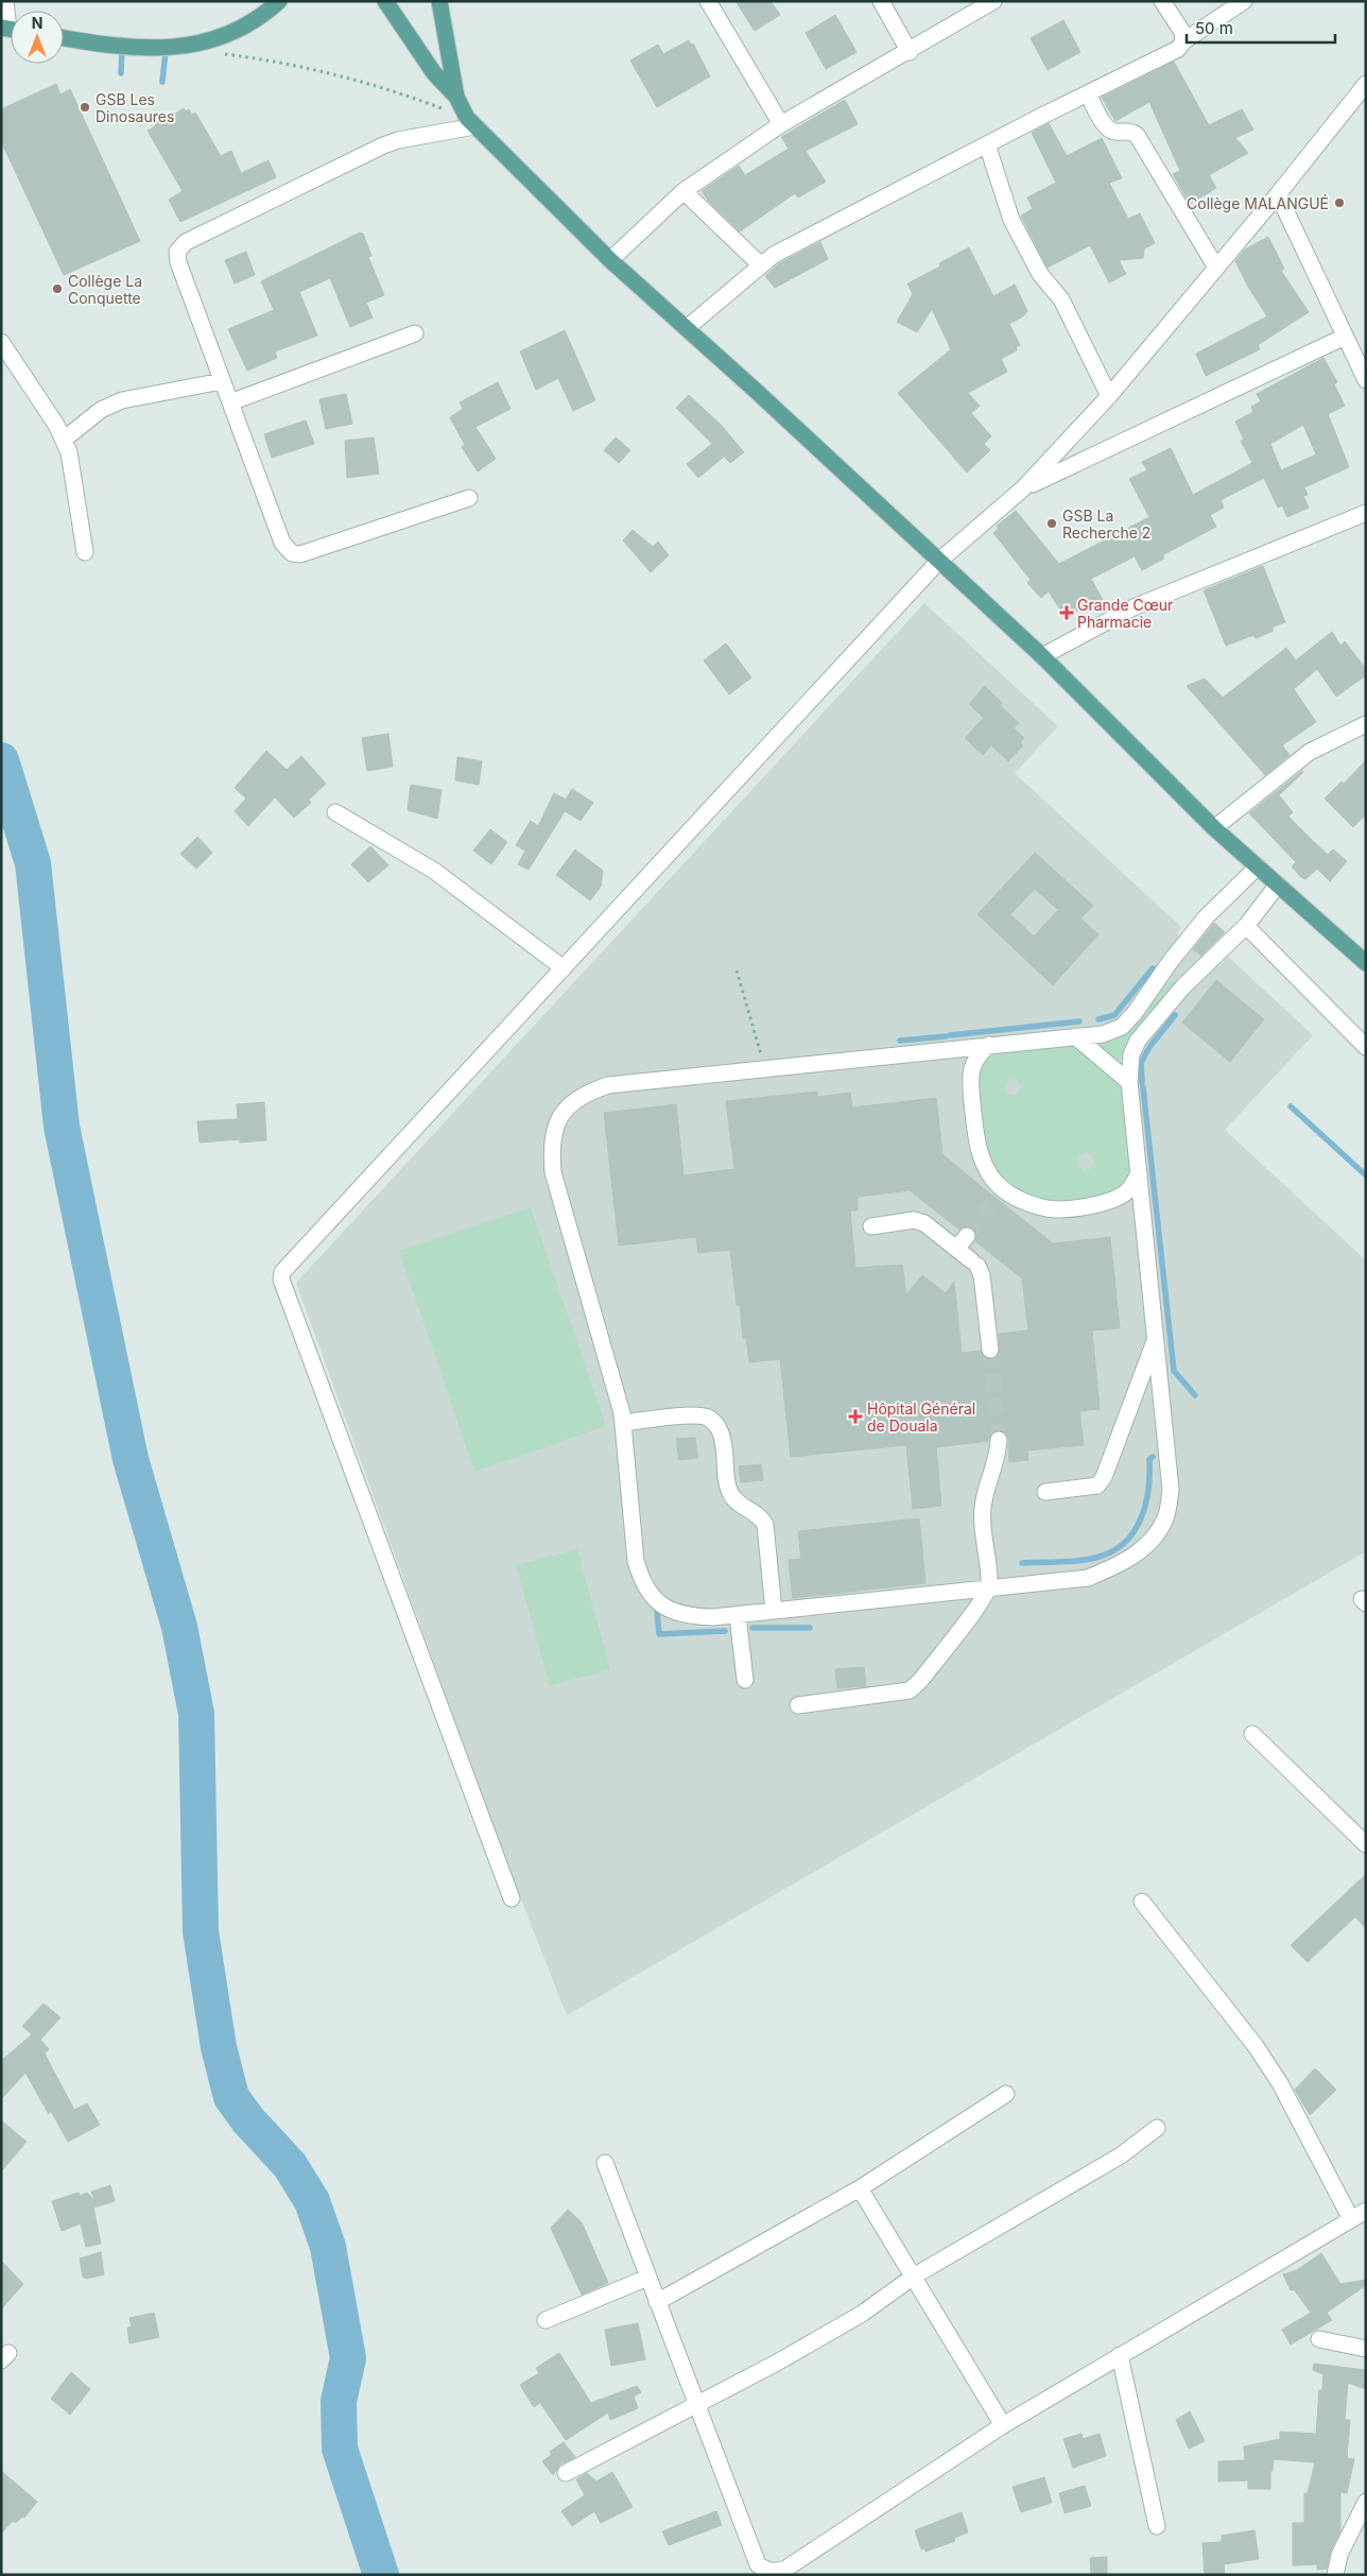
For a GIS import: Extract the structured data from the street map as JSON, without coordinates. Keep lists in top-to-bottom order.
{
  "places": {
    "other": [
      "GSB Les Dinosaures",
      "Collège MALANGUÉ",
      "Collège La Conquette",
      "GSB La Recherche 2"
    ],
    "health": ["Grande Cœur Pharmacie", "Hôpital Général de Douala"]
  },
  "scale_bar": "50 m",
  "north": "top"
}
